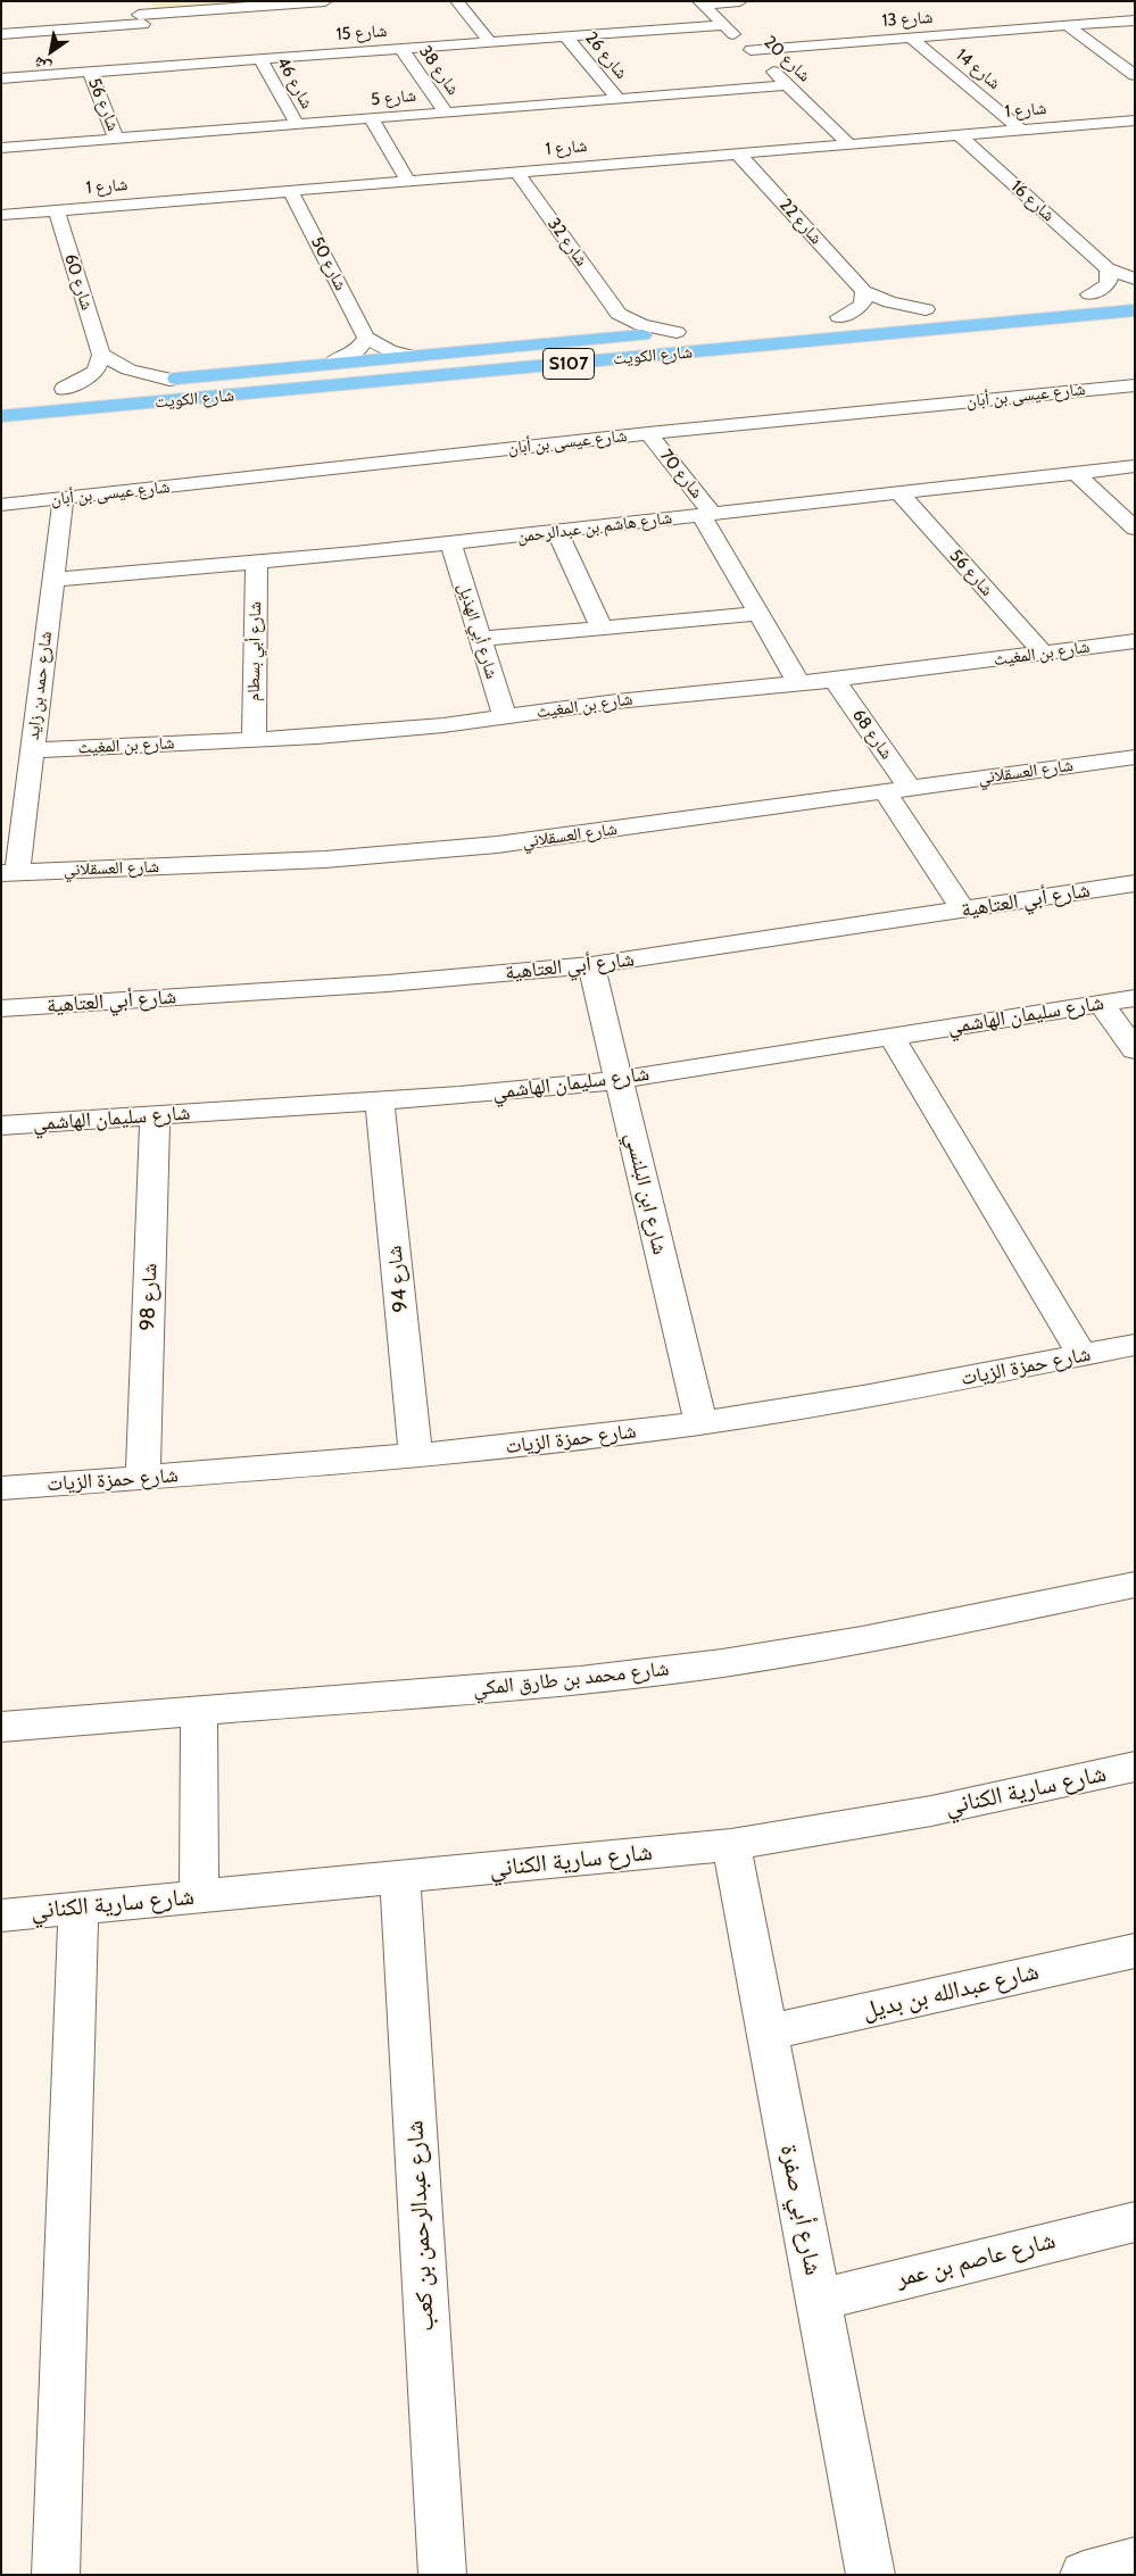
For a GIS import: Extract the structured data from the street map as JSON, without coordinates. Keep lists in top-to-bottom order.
{
  "streets": {
    "main road": ["شارع الكويت", "S107"],
    "street": [
      "شارع 13",
      "شارع 15",
      "شارع 26",
      "شارع 20",
      "شارع 14",
      "شارع 38",
      "شارع 46",
      "شارع 5",
      "شارع 56",
      "شارع 1",
      "شارع 16",
      "شارع 22",
      "شارع 32",
      "شارع 50",
      "شارع 60",
      "شارع عيسى بن أبان",
      "شارع 70",
      "شارع هاشم بن عبدالرحمن",
      "شارع أبي الهذيل",
      "شارع أبي بسطام",
      "شارع بن المغيث",
      "شارع حمد بن زايد",
      "شارع 68",
      "شارع العسقلاني",
      "شارع أبي العتاهية",
      "شارع سليمان الهاشمي",
      "شارع ابن البلنسي",
      "شارع 94",
      "شارع 98",
      "شارع حمزة الزيات",
      "شارع محمد بن طارق المكي",
      "شارع سارية الكناني",
      "شارع عبدالله بن بديل",
      "شارع أبي صفرة",
      "شارع عبدالرحمن بن كعب",
      "شارع عاصم بن عمر"
    ]
  },
  "crossings": [
    ["شارع 13", "شارع 20"],
    ["شارع 13", "شارع 14"],
    ["شارع 15", "شارع 26"],
    ["شارع 15", "شارع 20"],
    ["شارع 15", "شارع 38"],
    ["شارع 15", "شارع 46"],
    ["شارع 15", "شارع 56"],
    ["شارع 26", "شارع 5"],
    ["شارع 20", "شارع 5"],
    ["شارع 20", "شارع 1"],
    ["شارع 14", "شارع 1"],
    ["شارع 38", "شارع 5"],
    ["شارع 46", "شارع 5"],
    ["شارع 5", "شارع 56"],
    ["شارع 56", "شارع هاشم بن عبدالرحمن"],
    ["شارع 56", "شارع بن المغيث"],
    ["شارع 1", "شارع 16"],
    ["شارع 1", "شارع 22"],
    ["شارع 1", "شارع 32"],
    ["شارع 1", "شارع 50"],
    ["شارع 1", "شارع 60"],
    ["شارع 32", "شارع الكويت"],
    ["شارع عيسى بن أبان", "شارع 70"],
    ["شارع عيسى بن أبان", "شارع حمد بن زايد"],
    ["شارع 70", "شارع هاشم بن عبدالرحمن"],
    ["شارع 70", "شارع بن المغيث"],
    ["شارع هاشم بن عبدالرحمن", "شارع أبي الهذيل"],
    ["شارع هاشم بن عبدالرحمن", "شارع أبي بسطام"],
    ["شارع هاشم بن عبدالرحمن", "شارع حمد بن زايد"],
    ["شارع أبي الهذيل", "شارع بن المغيث"],
    ["شارع أبي بسطام", "شارع بن المغيث"],
    ["شارع بن المغيث", "شارع حمد بن زايد"],
    ["شارع بن المغيث", "شارع 68"],
    ["شارع حمد بن زايد", "شارع العسقلاني"],
    ["شارع 68", "شارع العسقلاني"],
    ["شارع أبي العتاهية", "شارع ابن البلنسي"],
    ["شارع سليمان الهاشمي", "شارع ابن البلنسي"],
    ["شارع سليمان الهاشمي", "شارع 94"],
    ["شارع سليمان الهاشمي", "شارع 98"],
    ["شارع ابن البلنسي", "شارع حمزة الزيات"],
    ["شارع 94", "شارع حمزة الزيات"],
    ["شارع 98", "شارع حمزة الزيات"],
    ["شارع سارية الكناني", "شارع أبي صفرة"],
    ["شارع سارية الكناني", "شارع عبدالرحمن بن كعب"],
    ["شارع عبدالله بن بديل", "شارع أبي صفرة"],
    ["شارع أبي صفرة", "شارع عاصم بن عمر"]
  ],
  "north": "bottom left"
}
